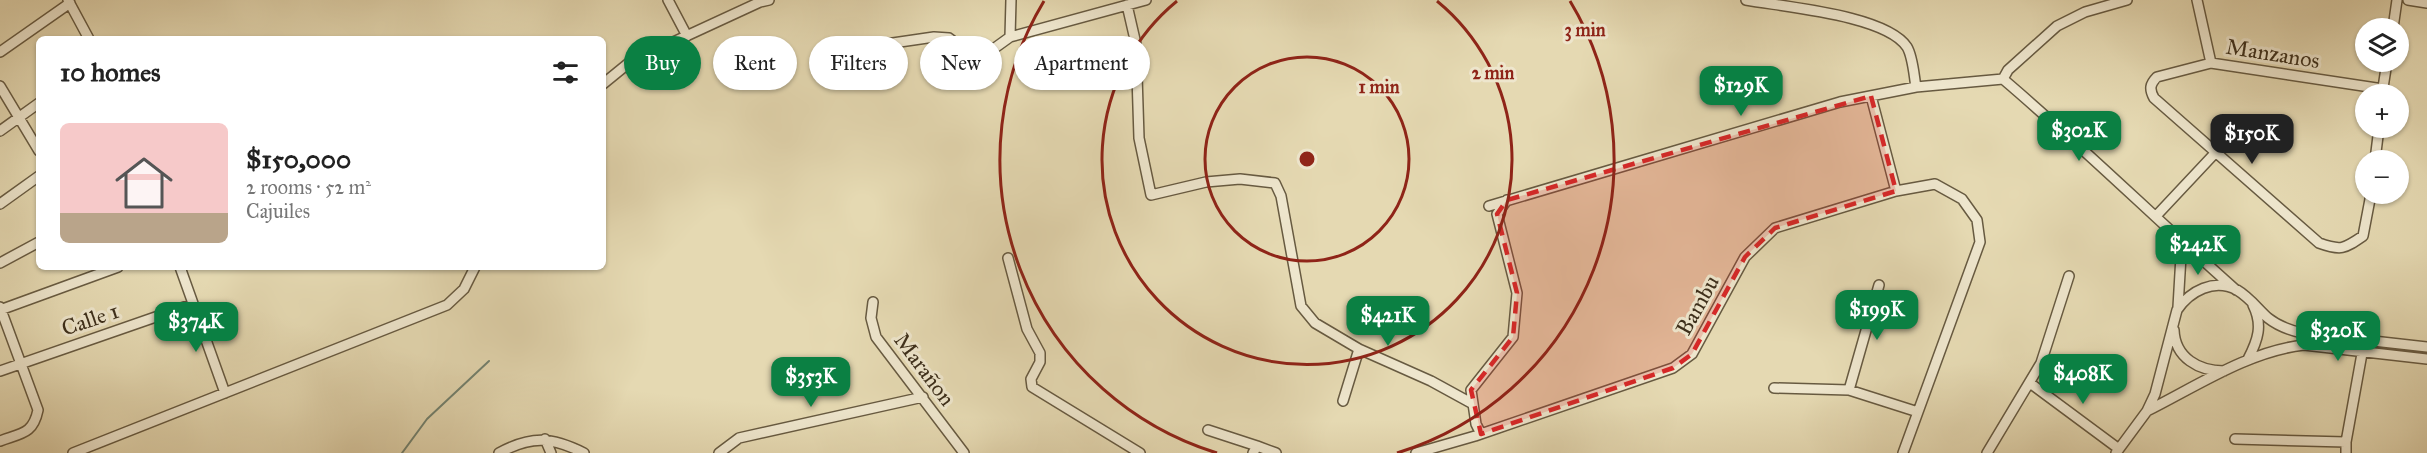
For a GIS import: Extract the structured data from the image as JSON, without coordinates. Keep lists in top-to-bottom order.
{
  "streets": {
    "street": [
      "Manzanos",
      "Bambu",
      "Calle 1",
      "Marañon"
    ]
  },
  "page": {
    "map_buttons": ["+", "−"],
    "chip": [
      "Buy",
      "Rent",
      "Filters",
      "New",
      "Apartment"
    ],
    "heading": "10 homes",
    "price": [
      "$129K",
      "$302K",
      "$150K",
      "$242K",
      "$199K",
      "$421K",
      "$374K",
      "$320K",
      "$408K",
      "$353K"
    ],
    "list": [
      {
        "name": "$150,000",
        "note": "2 rooms · 52 m² · Cajuiles"
      }
    ]
  },
  "rings": ["3 min", "2 min", "1 min"]
}
